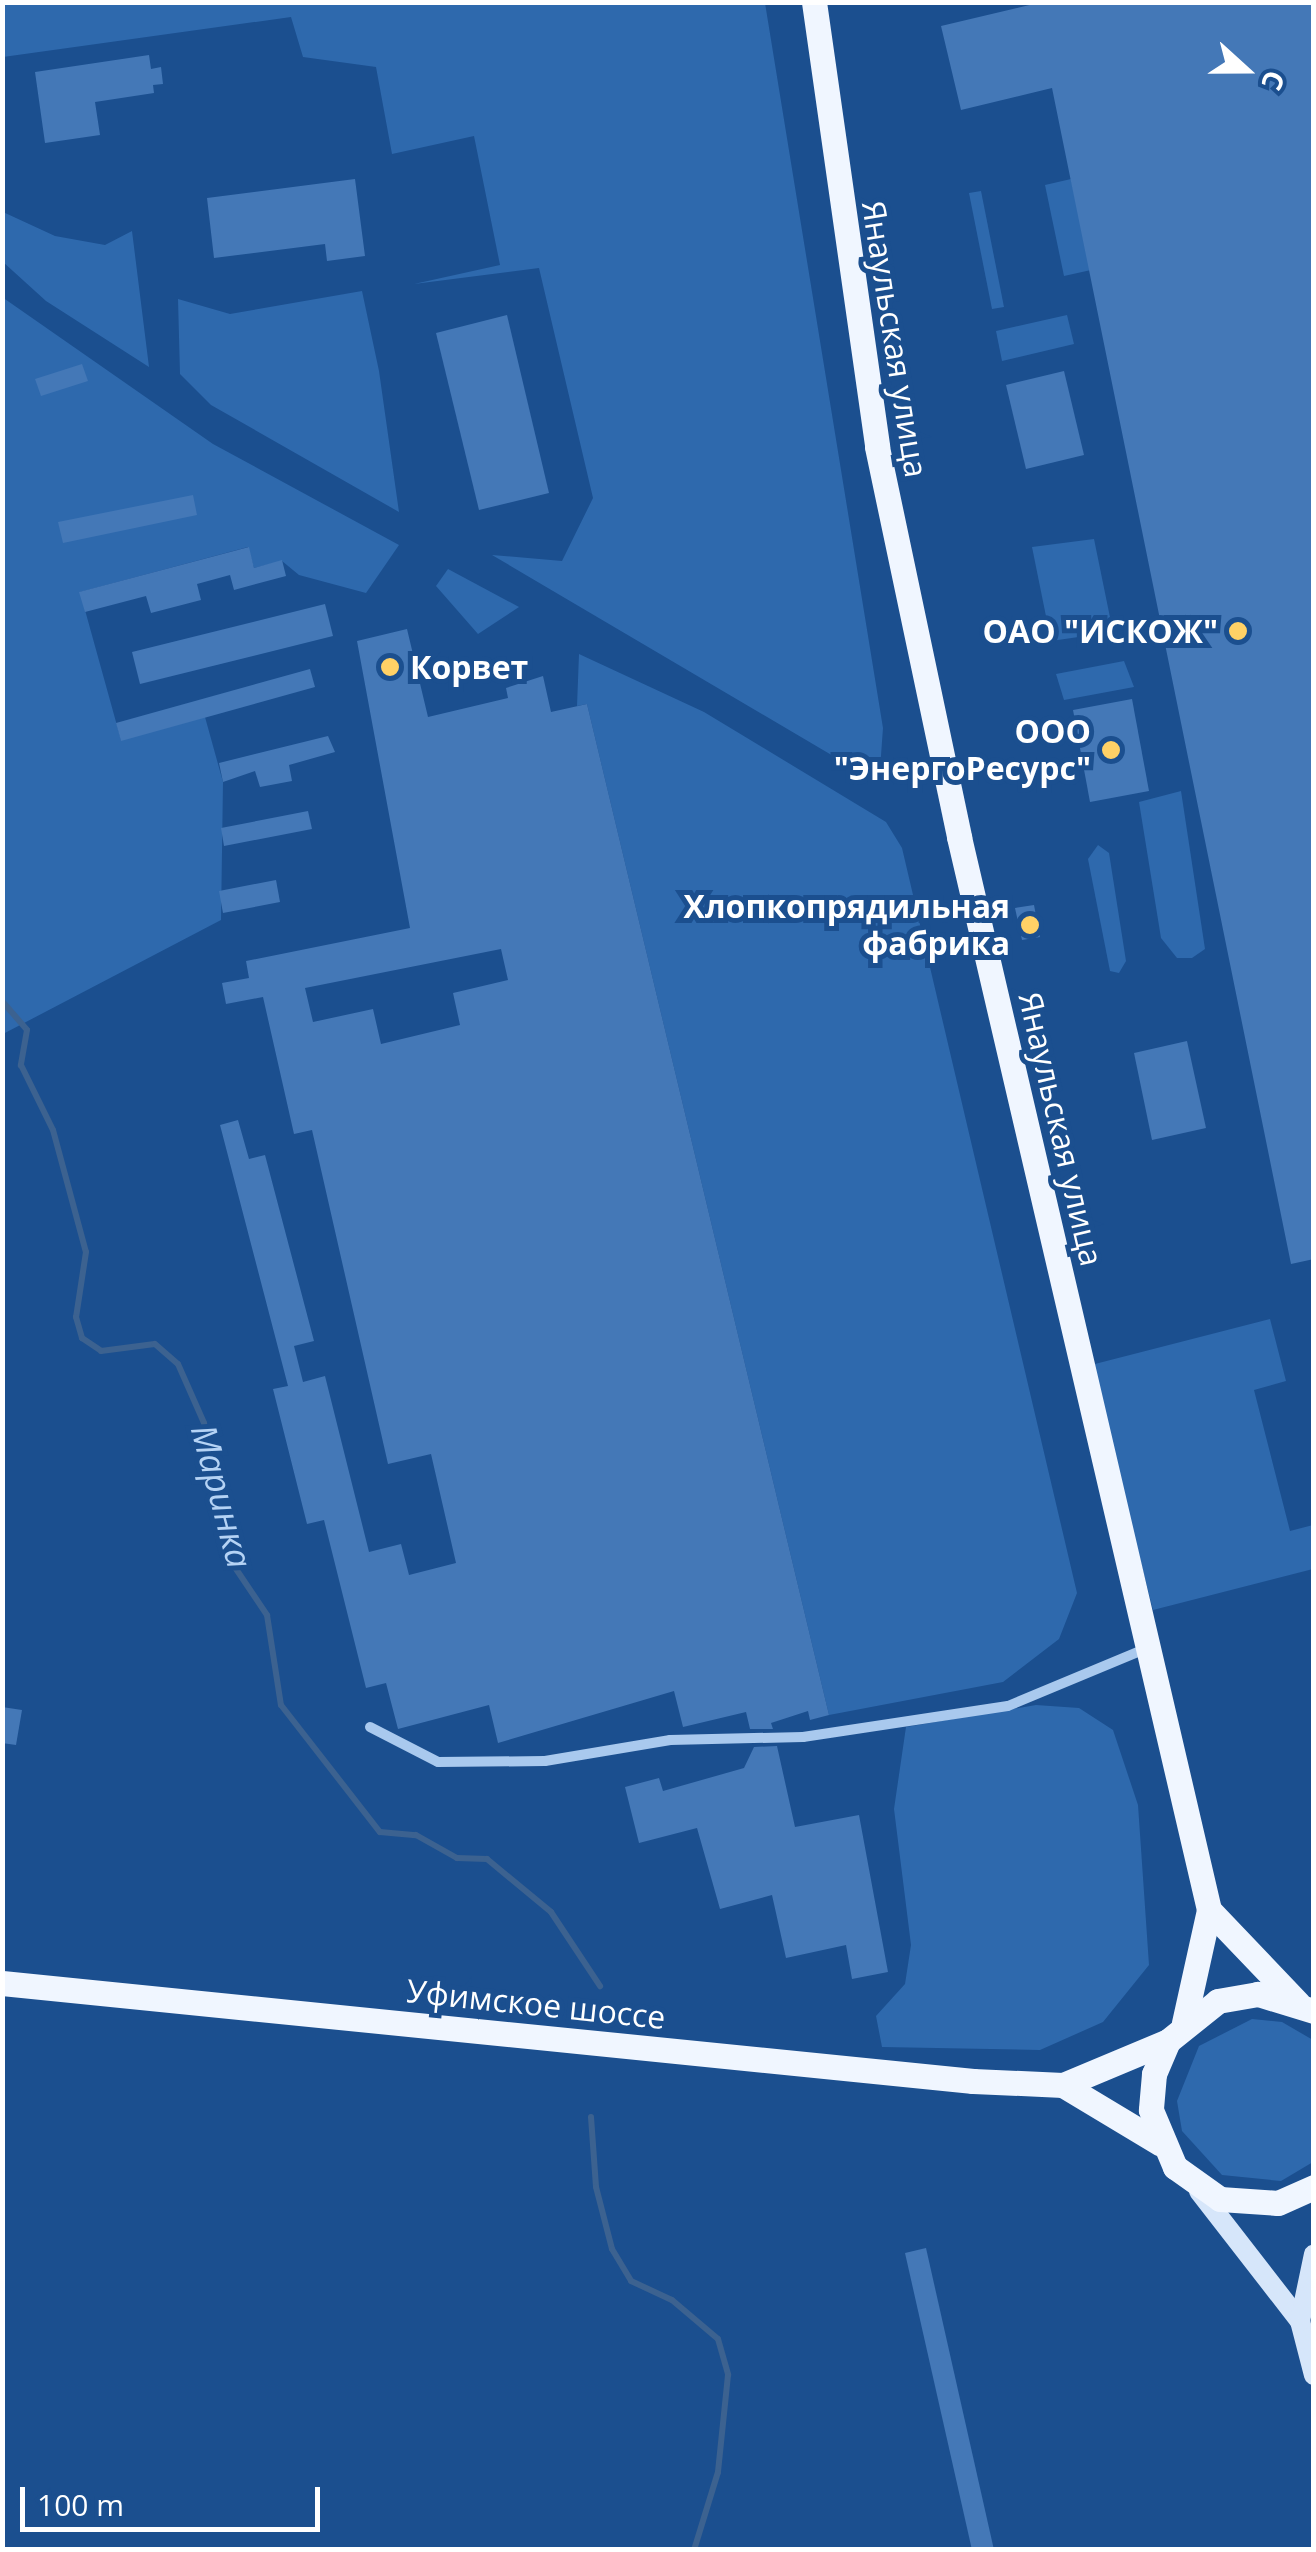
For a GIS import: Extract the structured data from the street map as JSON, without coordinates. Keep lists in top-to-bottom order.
{
  "streets": {
    "main road": ["Янаульская улица", "Уфимское шоссе"]
  },
  "water": ["Маринка"],
  "places": [
    "ОАО \"ИСКОЖ\"",
    "Корвет",
    "ООО \"ЭнергоРесурс\"",
    "Хлопкопрядильная фабрика"
  ],
  "scale_bar": "100 m",
  "north": "right"
}
